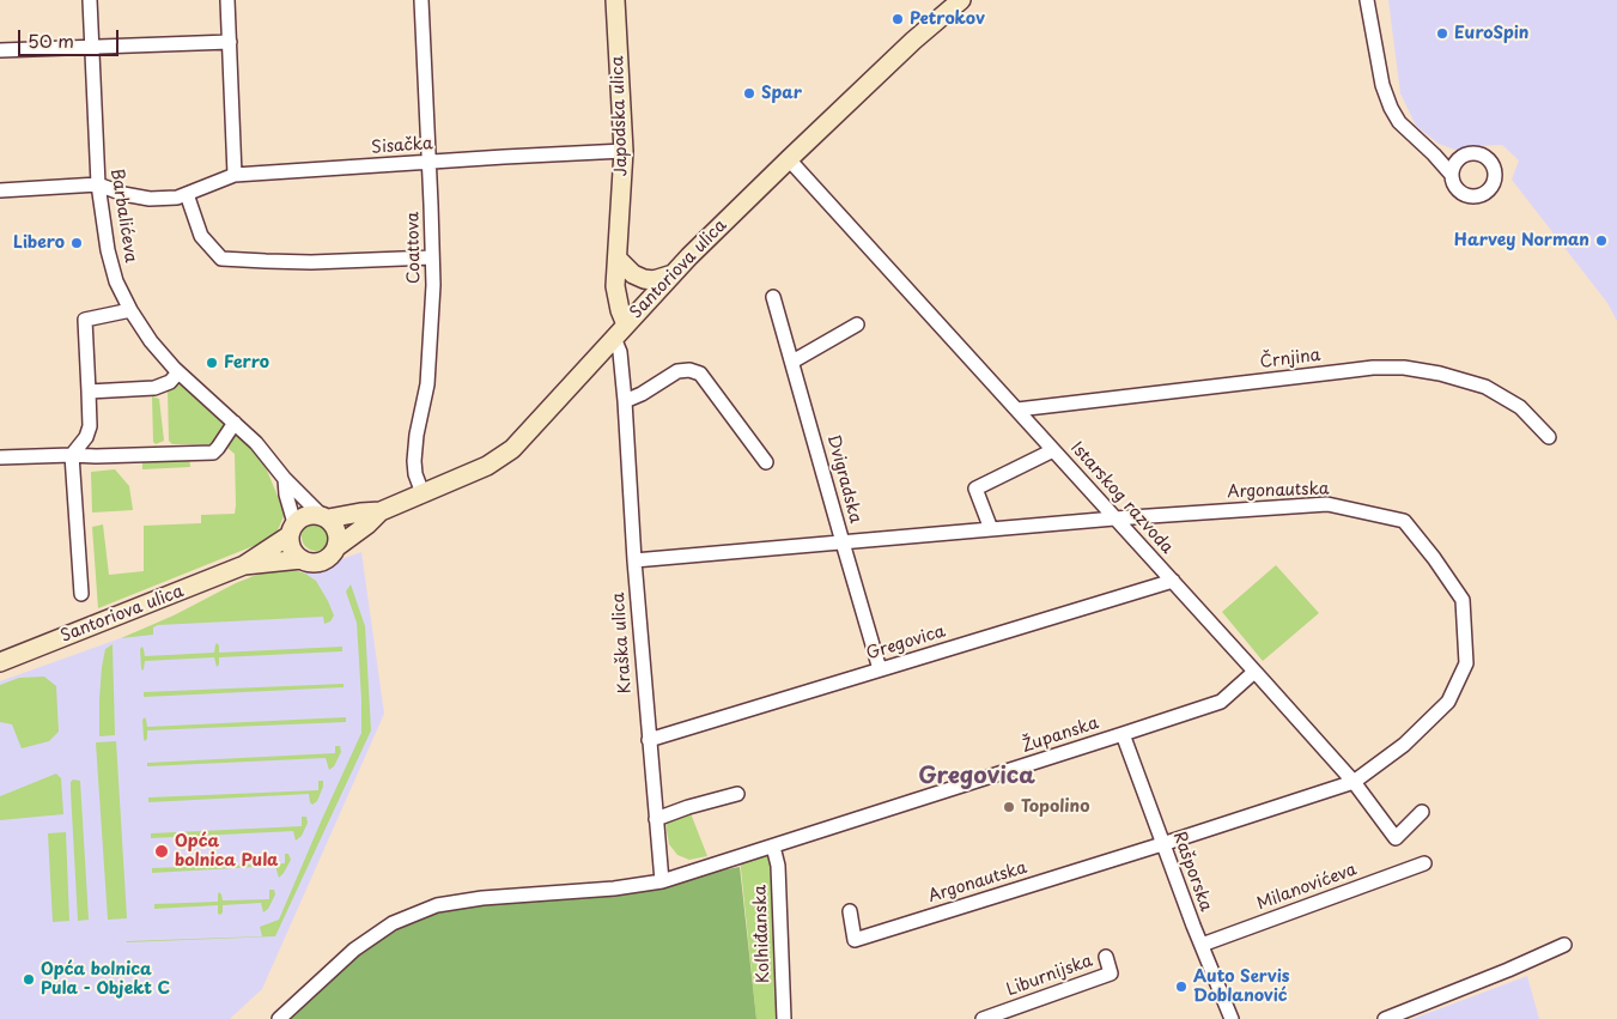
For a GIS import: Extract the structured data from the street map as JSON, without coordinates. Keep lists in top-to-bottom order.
{
  "streets": {
    "main road": ["Japodska ulica", "Santoriova ulica"],
    "street": [
      "Sisačka",
      "Barbalićeva",
      "Coattova",
      "Črnjina",
      "Dvigradska",
      "Argonautska",
      "Istarskog razvoda",
      "Kraška ulica",
      "Gregovica",
      "Županska",
      "Rašporska",
      "Milanovićeva",
      "Kolhiđanska",
      "Liburnijska"
    ]
  },
  "crossings": [
    ["Japodska ulica", "Sisačka"],
    ["Japodska ulica", "Santoriova ulica"],
    ["Sisačka", "Barbalićeva"],
    ["Sisačka", "Coattova"],
    ["Barbalićeva", "Santoriova ulica"],
    ["Coattova", "Santoriova ulica"],
    ["Santoriova ulica", "Istarskog razvoda"],
    ["Santoriova ulica", "Kraška ulica"],
    ["Črnjina", "Istarskog razvoda"],
    ["Dvigradska", "Argonautska"],
    ["Dvigradska", "Gregovica"],
    ["Argonautska", "Istarskog razvoda"],
    ["Argonautska", "Kraška ulica"],
    ["Argonautska", "Rašporska"],
    ["Istarskog razvoda", "Gregovica"],
    ["Istarskog razvoda", "Županska"],
    ["Kraška ulica", "Gregovica"],
    ["Kraška ulica", "Županska"],
    ["Županska", "Rašporska"],
    ["Županska", "Kolhiđanska"],
    ["Rašporska", "Milanovićeva"]
  ],
  "districts": ["Gregovica"],
  "places": [
    "Petrokov",
    "EuroSpin",
    "Spar",
    "Harvey Norman",
    "Libero",
    "Ferro",
    "Topolino",
    "Opća bolnica Pula",
    "Opća bolnica Pula - Objekt C",
    "Auto Servis Doblanović"
  ],
  "scale_bar": "50 m"
}
